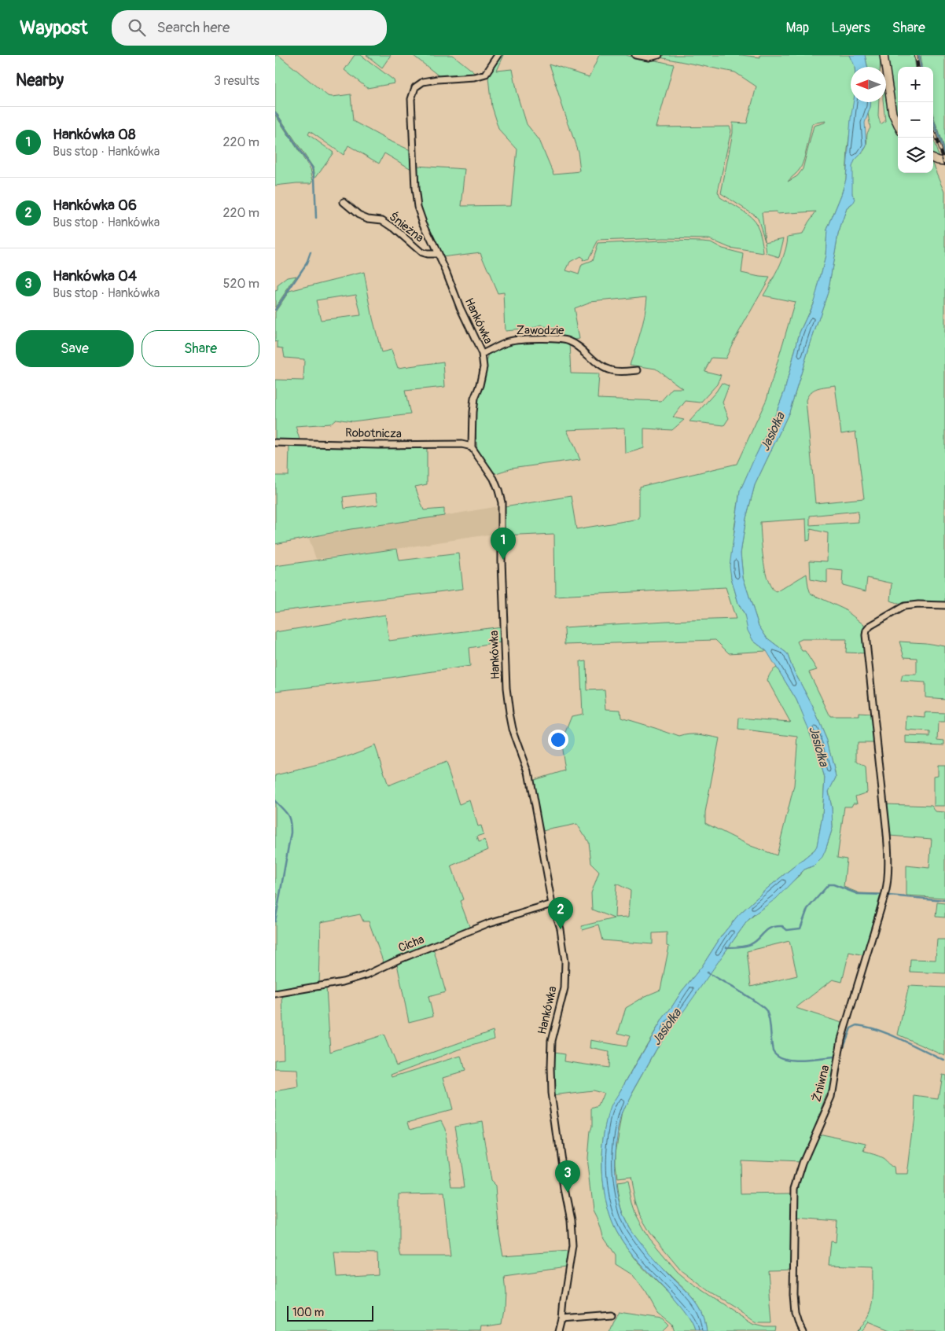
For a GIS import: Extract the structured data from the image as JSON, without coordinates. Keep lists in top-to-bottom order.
{
  "streets": {
    "street": [
      "Śnieżna",
      "Hankówka",
      "Zawodzie",
      "Robotnicza",
      "Cicha",
      "Żniwna"
    ]
  },
  "crossings": [
    ["Śnieżna", "Hankówka"],
    ["Hankówka", "Zawodzie"],
    ["Hankówka", "Robotnicza"],
    ["Hankówka", "Cicha"]
  ],
  "water": ["Jasiołka"],
  "scale_bar": "100 m",
  "north": "left",
  "page": {
    "header": "Waypost",
    "search": "Search here",
    "nav": ["Map", "Layers", "Share"],
    "heading": ["Nearby", "3 results"],
    "map_buttons": ["+", "−"],
    "list": [
      {
        "mark": "1",
        "name": "Hankówka 08",
        "note": "Bus stop · Hankówka",
        "value": "220 m"
      },
      {
        "mark": "2",
        "name": "Hankówka 06",
        "note": "Bus stop · Hankówka",
        "value": "220 m"
      },
      {
        "mark": "3",
        "name": "Hankówka 04",
        "note": "Bus stop · Hankówka",
        "value": "520 m"
      }
    ],
    "buttons": ["Save", "Share"],
    "pins": ["1", "2", "3"],
    "scale": "100 m"
  }
}
